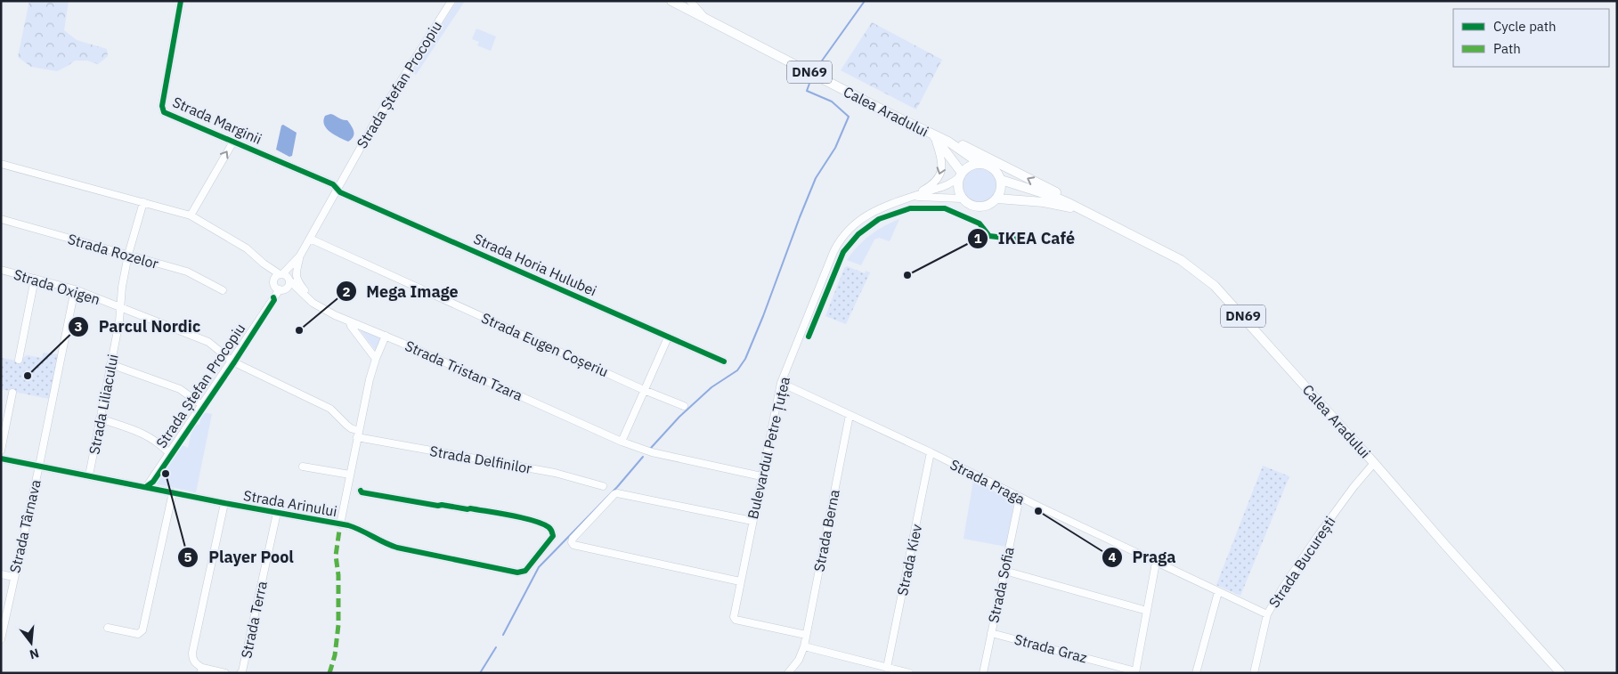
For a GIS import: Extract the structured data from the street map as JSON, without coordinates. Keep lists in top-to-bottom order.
{
  "streets": {
    "main road": ["DN69", "Calea Aradului"],
    "street": [
      "Strada Ștefan Procopiu",
      "Strada Marginii",
      "Strada Rozelor",
      "Strada Horia Hulubei",
      "Strada Oxigen",
      "Strada Eugen Coșeriu",
      "Strada Tristan Tzara",
      "Strada Liliacului",
      "Bulevardul Petre Țuțea",
      "Strada Delfinilor",
      "Strada Praga",
      "Strada Arinului",
      "Strada Târnava",
      "Strada Berna",
      "Strada Kiev",
      "Strada București",
      "Strada Sofia",
      "Strada Terra",
      "Strada Graz"
    ]
  },
  "crossings": [
    ["DN69", "Calea Aradului"],
    ["DN69", "Bulevardul Petre Țuțea"],
    ["Strada Ștefan Procopiu", "Strada Marginii"],
    ["Strada Ștefan Procopiu", "Strada Horia Hulubei"],
    ["Strada Ștefan Procopiu", "Strada Oxigen"],
    ["Strada Ștefan Procopiu", "Strada Eugen Coșeriu"],
    ["Strada Ștefan Procopiu", "Strada Tristan Tzara"],
    ["Strada Ștefan Procopiu", "Strada Arinului"],
    ["Calea Aradului", "Bulevardul Petre Țuțea"],
    ["Calea Aradului", "Strada București"],
    ["Strada Marginii", "Strada Horia Hulubei"],
    ["Strada Rozelor", "Strada Liliacului"],
    ["Strada Oxigen", "Strada Liliacului"],
    ["Strada Oxigen", "Strada Delfinilor"],
    ["Strada Oxigen", "Strada Târnava"],
    ["Strada Tristan Tzara", "Strada Liliacului"],
    ["Strada Tristan Tzara", "Bulevardul Petre Țuțea"],
    ["Strada Liliacului", "Strada Arinului"],
    ["Bulevardul Petre Țuțea", "Strada Praga"],
    ["Bulevardul Petre Țuțea", "Strada Berna"],
    ["Strada Praga", "Strada Berna"],
    ["Strada Praga", "Strada Kiev"],
    ["Strada Praga", "Strada București"],
    ["Strada Praga", "Strada Sofia"],
    ["Strada Arinului", "Strada Târnava"],
    ["Strada Arinului", "Strada Terra"],
    ["Strada Sofia", "Strada Graz"]
  ],
  "places": [
    "IKEA Café",
    "Mega Image",
    "Parcul Nordic",
    "Player Pool",
    "Praga"
  ],
  "legend": ["Cycle path", "Path"],
  "north": "bottom"
}
